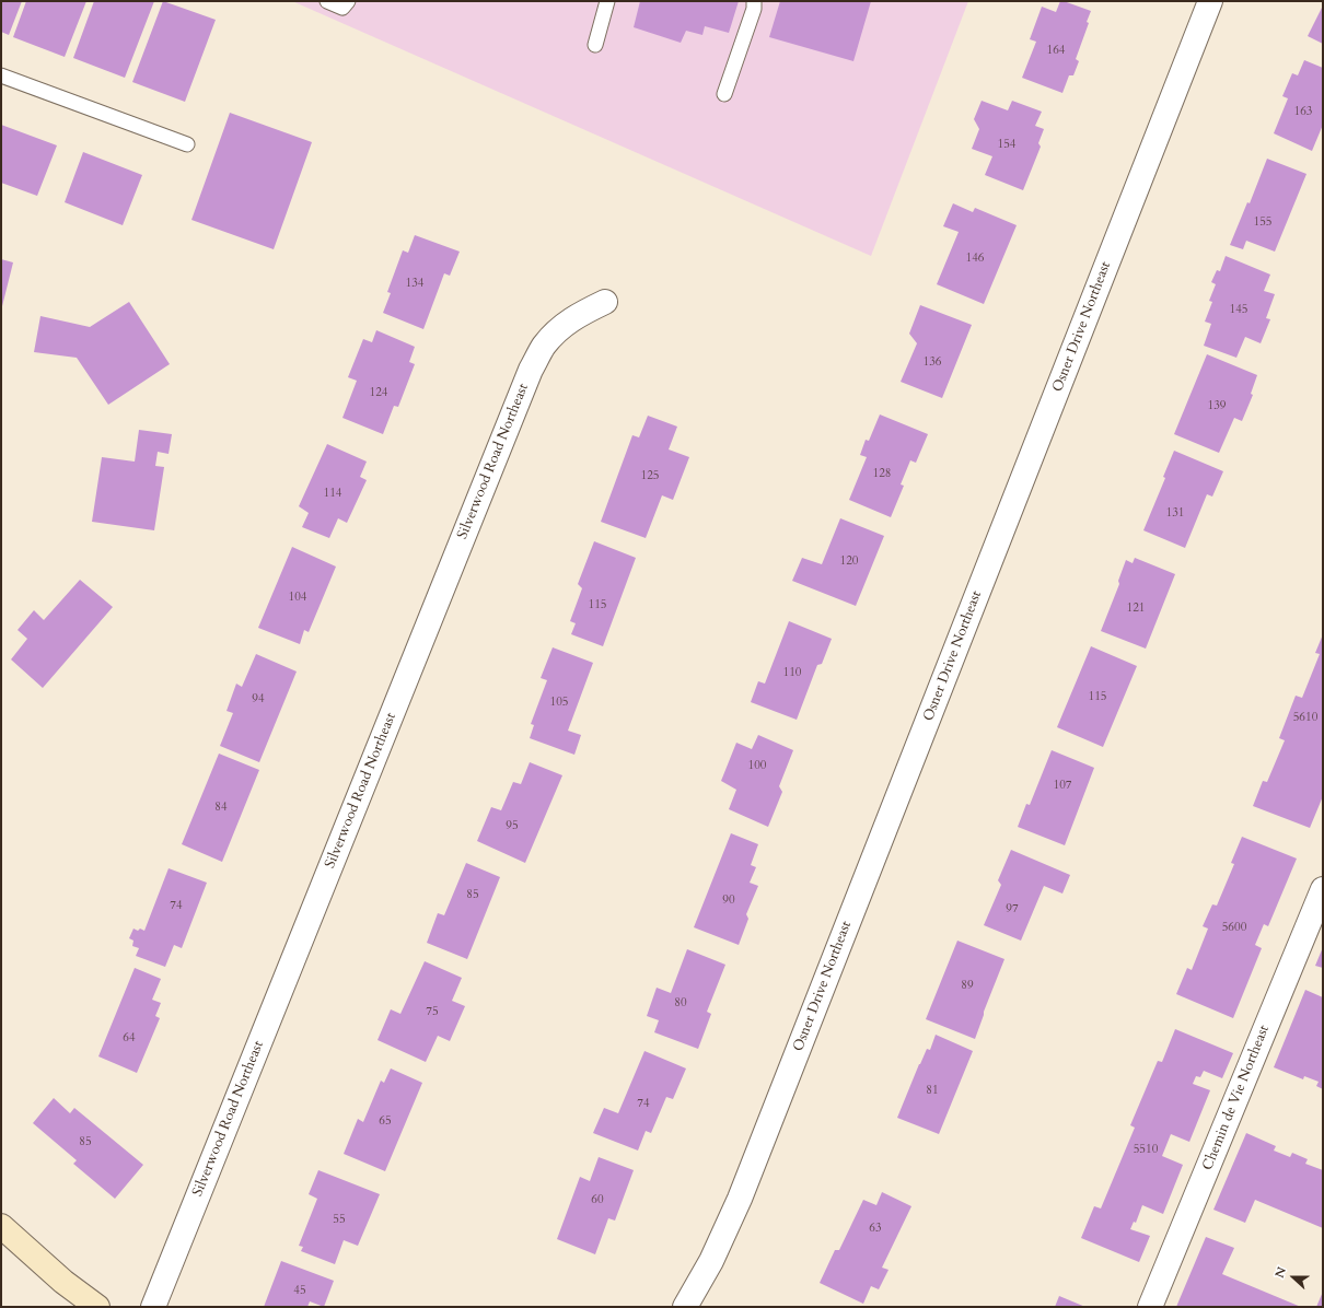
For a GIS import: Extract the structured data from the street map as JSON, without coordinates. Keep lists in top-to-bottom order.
{
  "streets": {
    "street": ["Osner Drive Northeast", "Silverwood Road Northeast", "Chemin de Vie Northeast"]
  },
  "house_numbers": [
    "164",
    "163",
    "154",
    "155",
    "146",
    "134",
    "145",
    "136",
    "124",
    "139",
    "128",
    "125",
    "114",
    "131",
    "120",
    "104",
    "115",
    "121",
    "110",
    "115",
    "94",
    "105",
    "5610",
    "100",
    "107",
    "84",
    "95",
    "85",
    "90",
    "74",
    "97",
    "5600",
    "89",
    "80",
    "75",
    "64",
    "81",
    "74",
    "65",
    "85",
    "5510",
    "60",
    "55",
    "63",
    "45"
  ],
  "north": "left"
}
